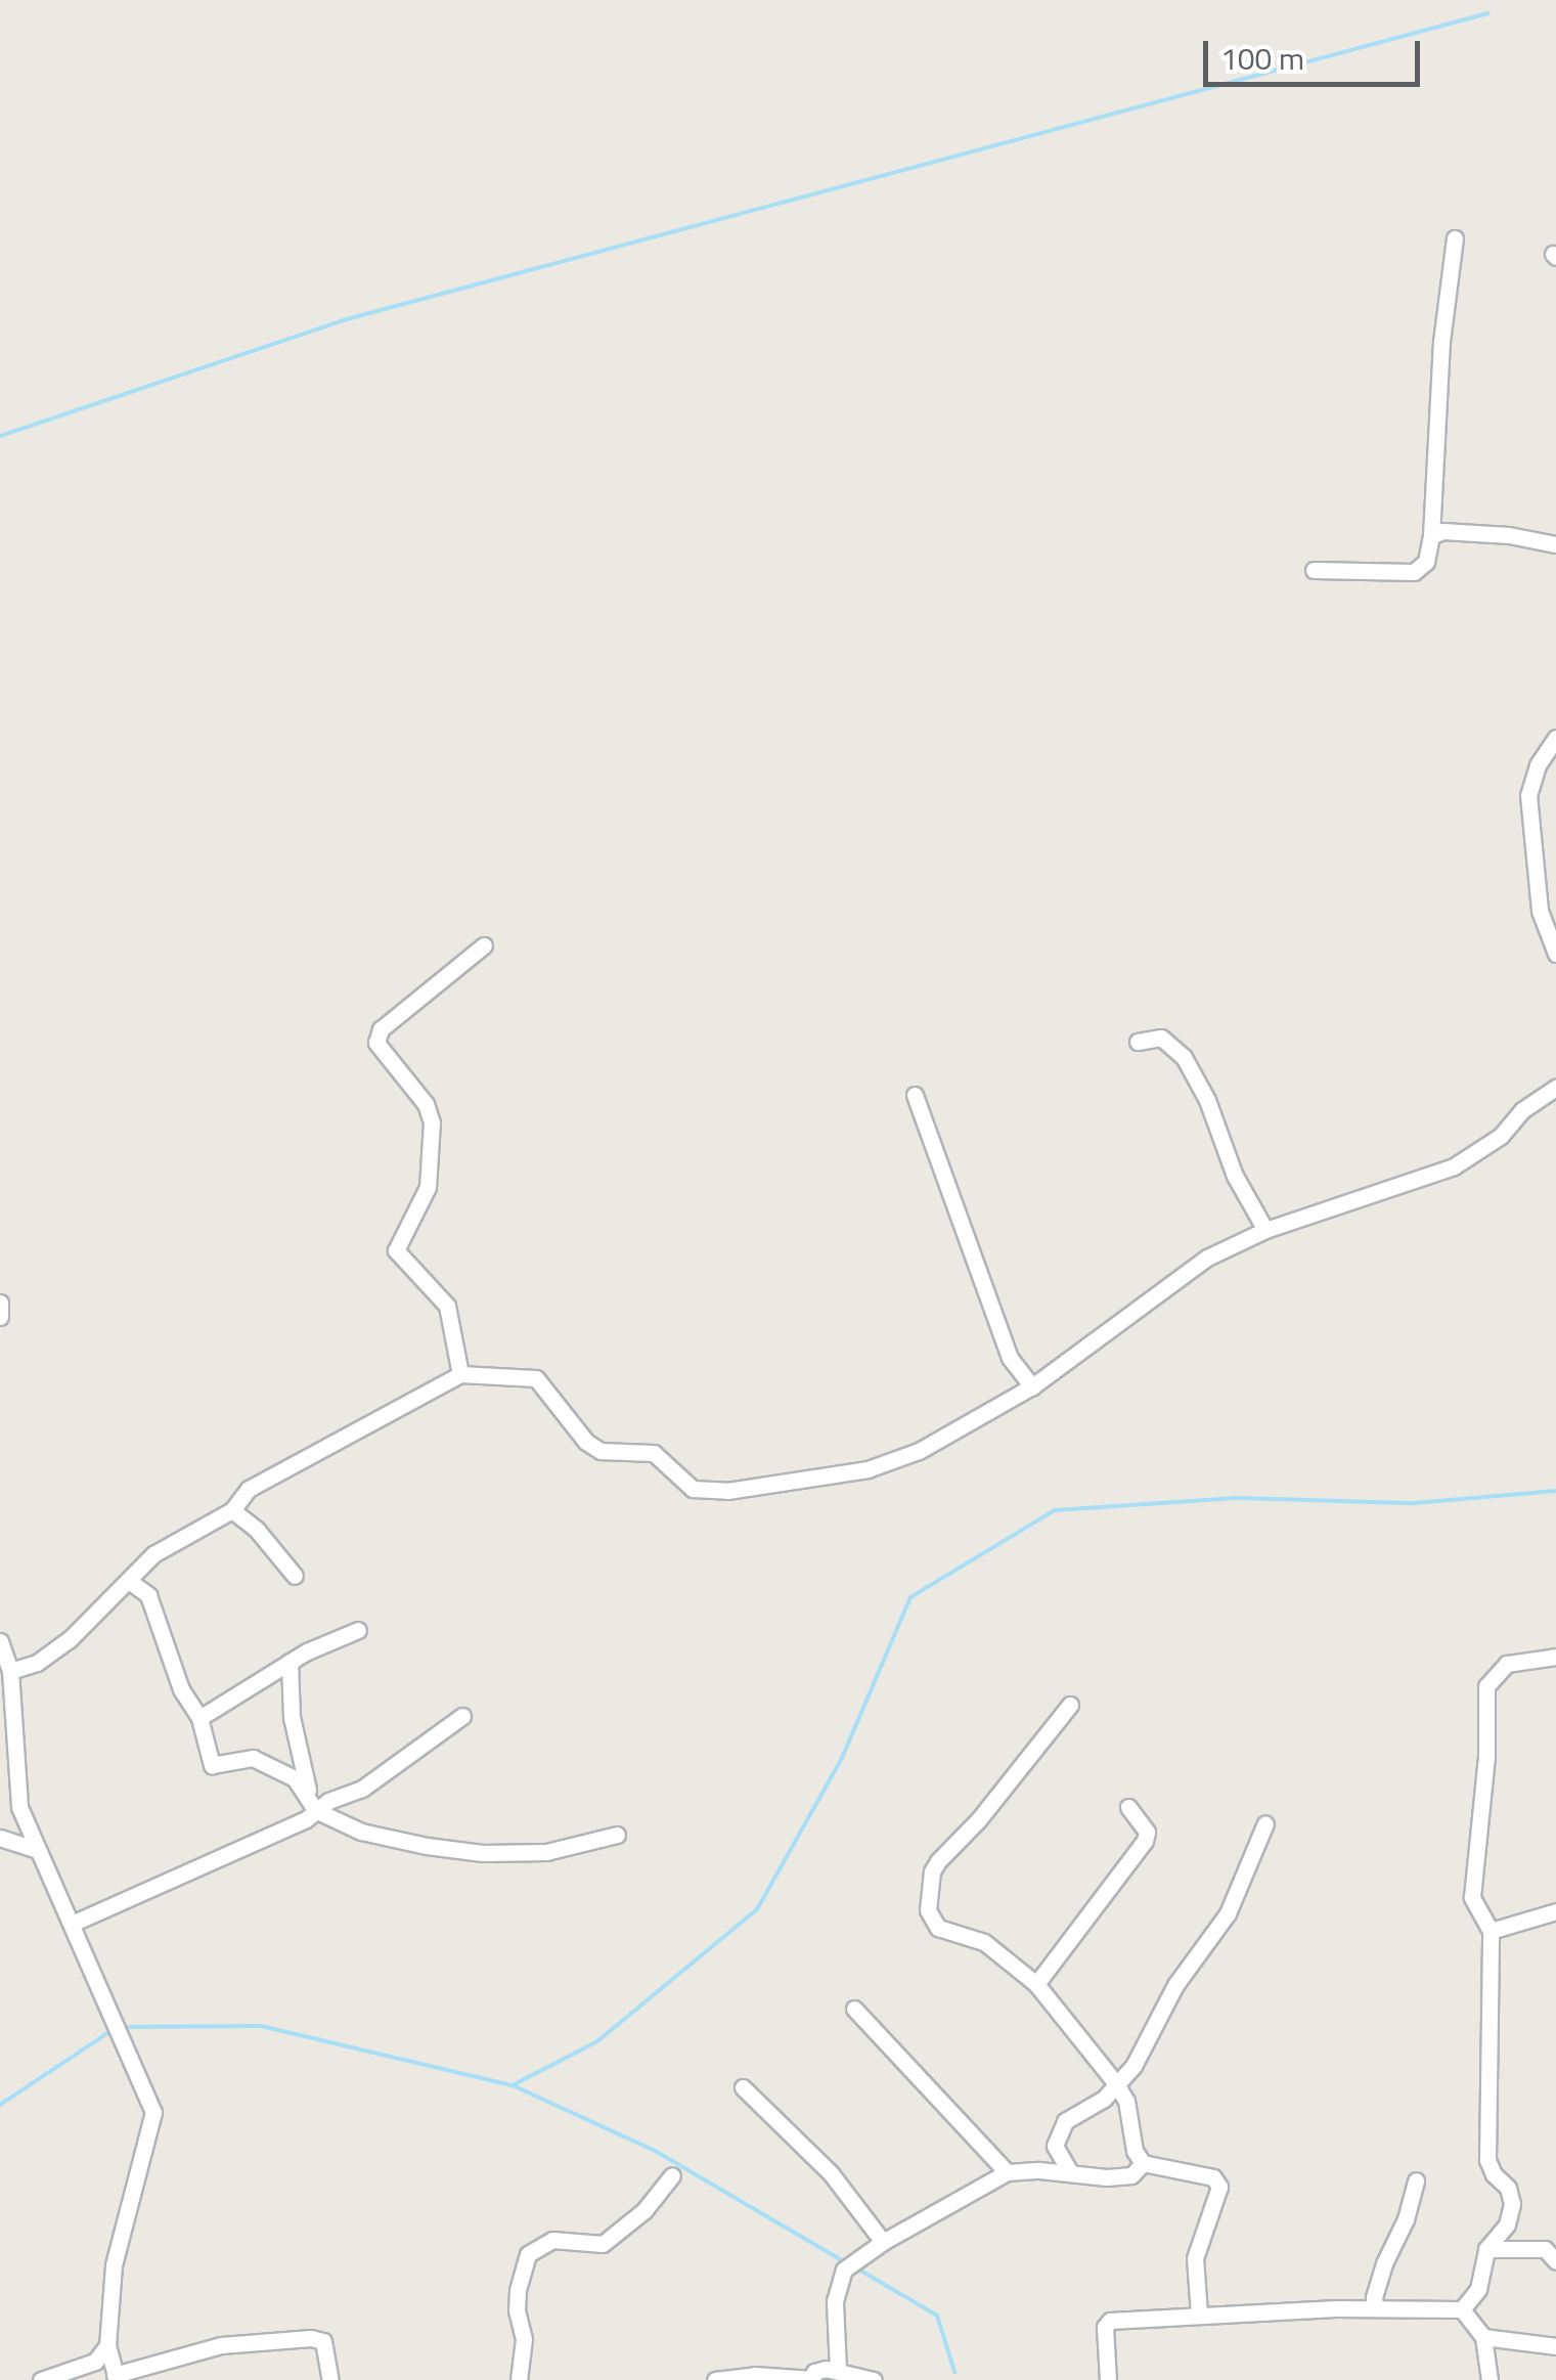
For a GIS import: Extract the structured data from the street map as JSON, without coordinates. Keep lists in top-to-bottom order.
{
  "scale_bar": "100 m"
}
